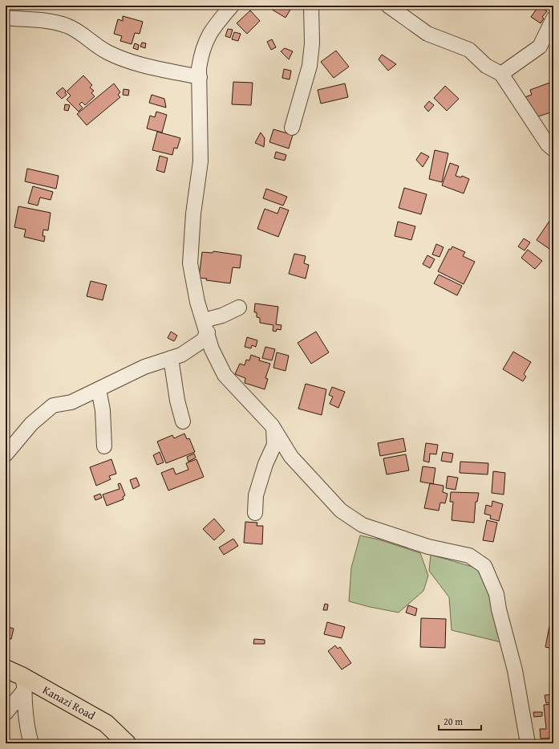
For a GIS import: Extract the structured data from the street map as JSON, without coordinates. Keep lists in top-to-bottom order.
{
  "streets": {
    "main road": ["Kanazi Road"]
  },
  "scale_bar": "20 m"
}
